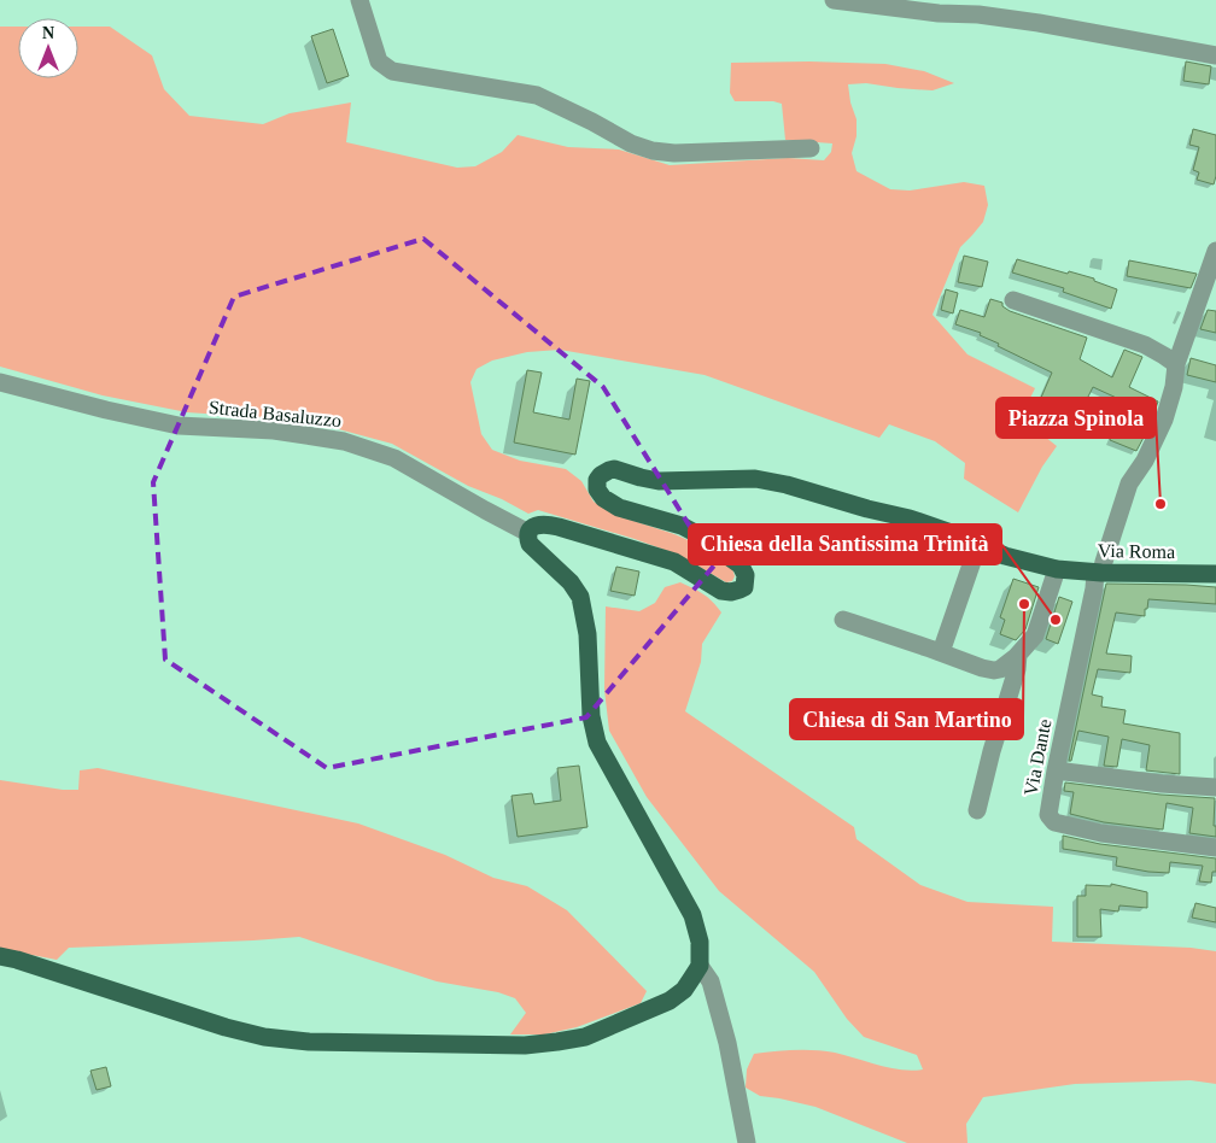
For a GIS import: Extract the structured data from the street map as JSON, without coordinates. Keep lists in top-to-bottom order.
{
  "streets": {
    "main road": ["Via Roma"],
    "street": ["Strada Basaluzzo", "Via Dante"]
  },
  "crossings": [
    ["Strada Basaluzzo", "Via Roma"],
    ["Via Roma", "Via Dante"]
  ],
  "places": ["Piazza Spinola", "Chiesa di San Martino", "Chiesa della Santissima Trinità"],
  "north": "top"
}
